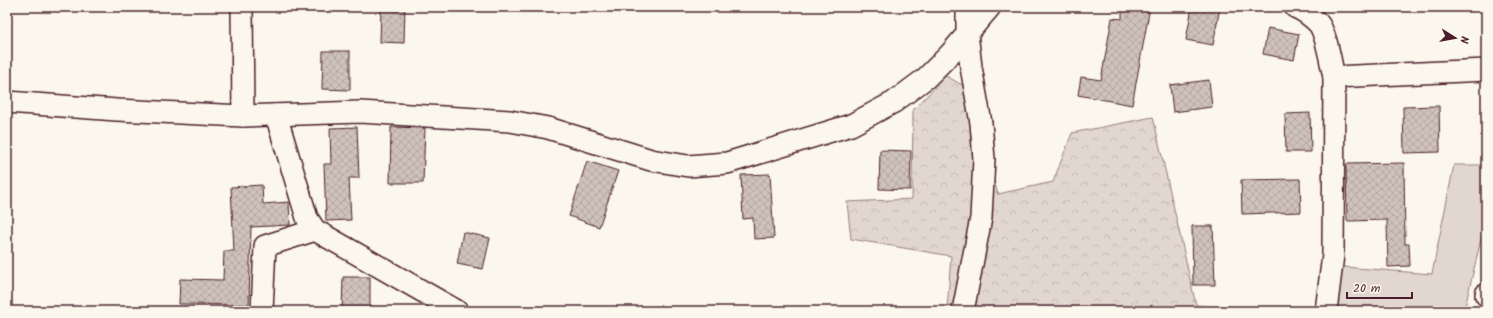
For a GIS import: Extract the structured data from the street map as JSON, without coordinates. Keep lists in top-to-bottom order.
{
  "scale_bar": "20 m",
  "north": "right"
}
